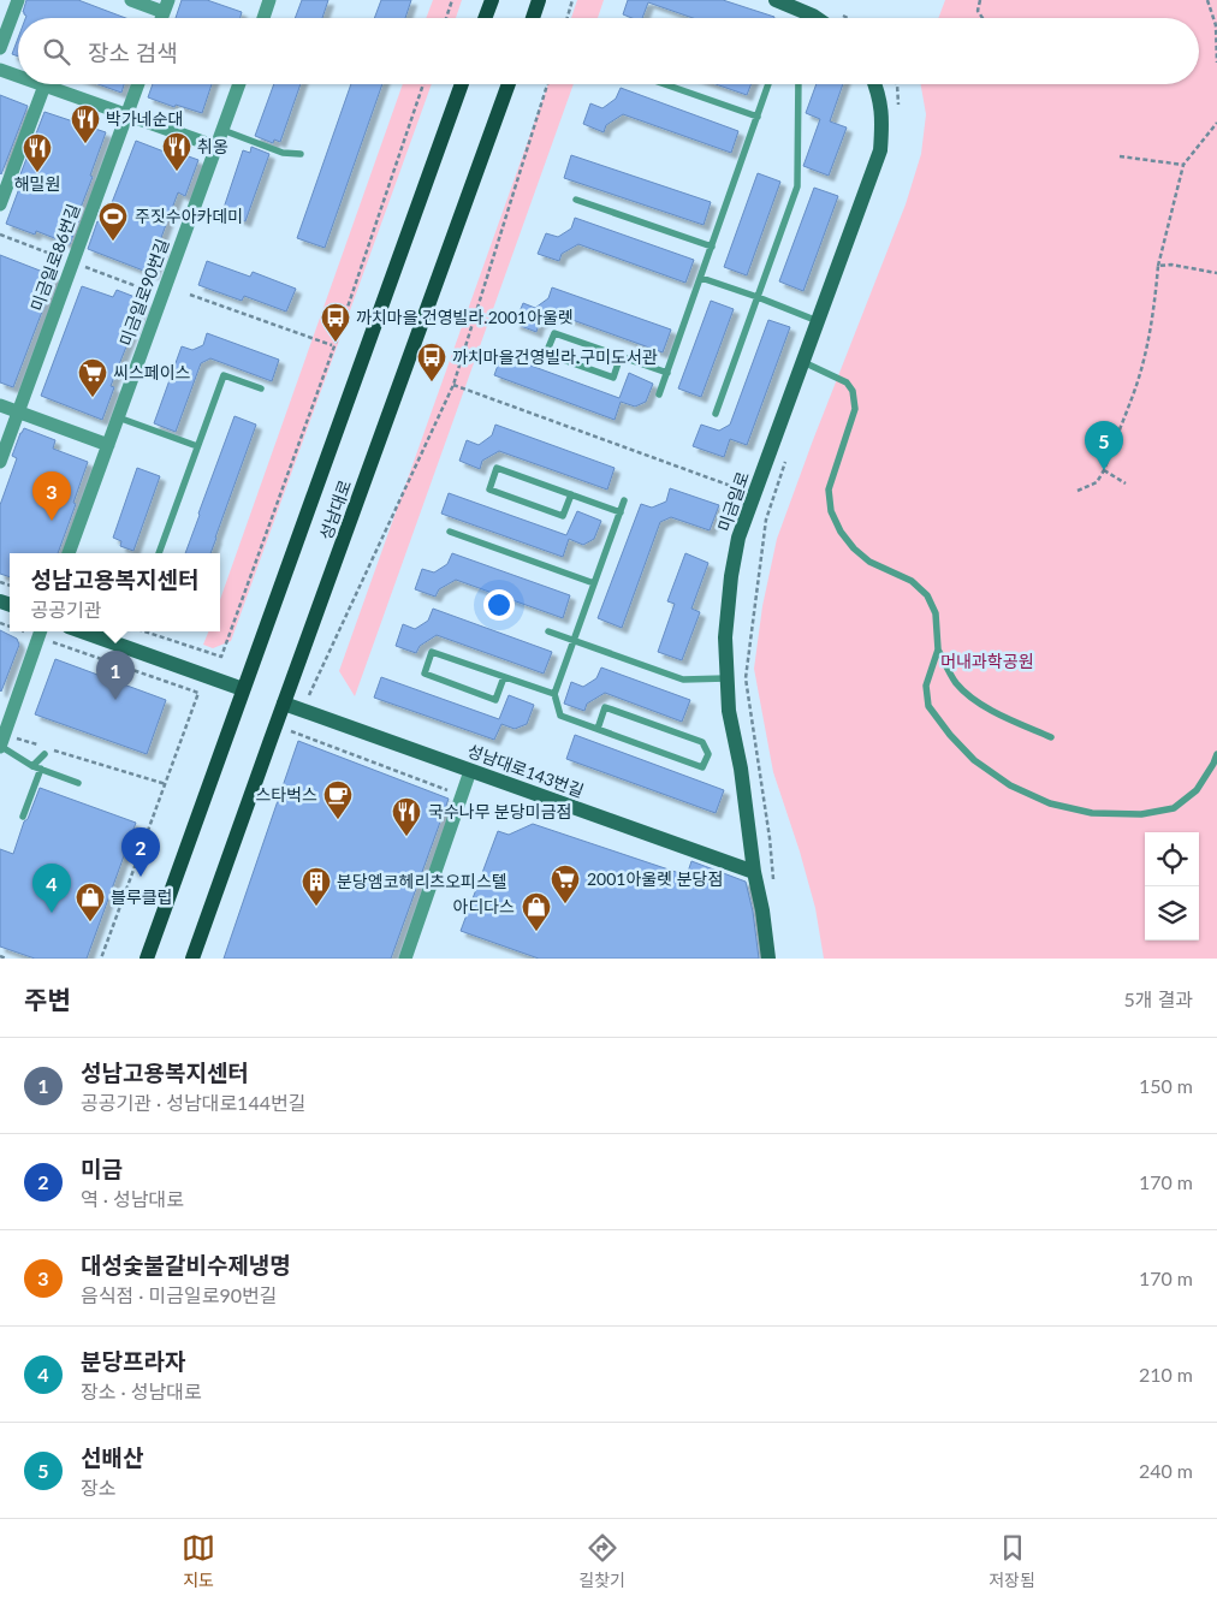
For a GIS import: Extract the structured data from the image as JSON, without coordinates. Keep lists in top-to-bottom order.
{
  "streets": {
    "main road": ["성남대로"],
    "street": [
      "미금일로86번길",
      "미금일로90번길",
      "미금일로",
      "성남대로143번길"
    ]
  },
  "crossings": [
    ["미금일로", "성남대로143번길"],
    ["성남대로", "성남대로143번길"]
  ],
  "parks": ["머내과학공원"],
  "places": {
    "restaurant": [
      "박가네순대",
      "취옹",
      "해밀원",
      "국수나무 분당미금점"
    ],
    "sports": ["주짓수아카데미"],
    "bus stop": ["까치마을.건영빌라.2001아울렛", "까치마을건영빌라.구미도서관"],
    "supermarket": ["씨스페이스", "2001아울렛 분당점"],
    "cafe": ["스타벅스"],
    "building": ["분당엠코헤리츠오피스텔"],
    "shop": ["블루클럽", "아디다스"]
  },
  "page": {
    "search": "장소 검색",
    "pins": [
      "5",
      "3",
      "1",
      "2",
      "4"
    ],
    "popup": ["성남고용복지센터", "공공기관"],
    "heading": ["주변", "5개 결과"],
    "list": [
      {
        "mark": "1",
        "name": "성남고용복지센터",
        "note": "공공기관 · 성남대로144번길",
        "value": "150 m"
      },
      {
        "mark": "2",
        "name": "미금",
        "note": "역 · 성남대로",
        "value": "170 m"
      },
      {
        "mark": "3",
        "name": "대성숯불갈비수제냉명",
        "note": "음식점 · 미금일로90번길",
        "value": "170 m"
      },
      {
        "mark": "4",
        "name": "분당프라자",
        "note": "장소 · 성남대로",
        "value": "210 m"
      },
      {
        "mark": "5",
        "name": "선배산",
        "note": "장소",
        "value": "240 m"
      }
    ],
    "nav": ["지도", "길찾기", "저장됨"]
  }
}
